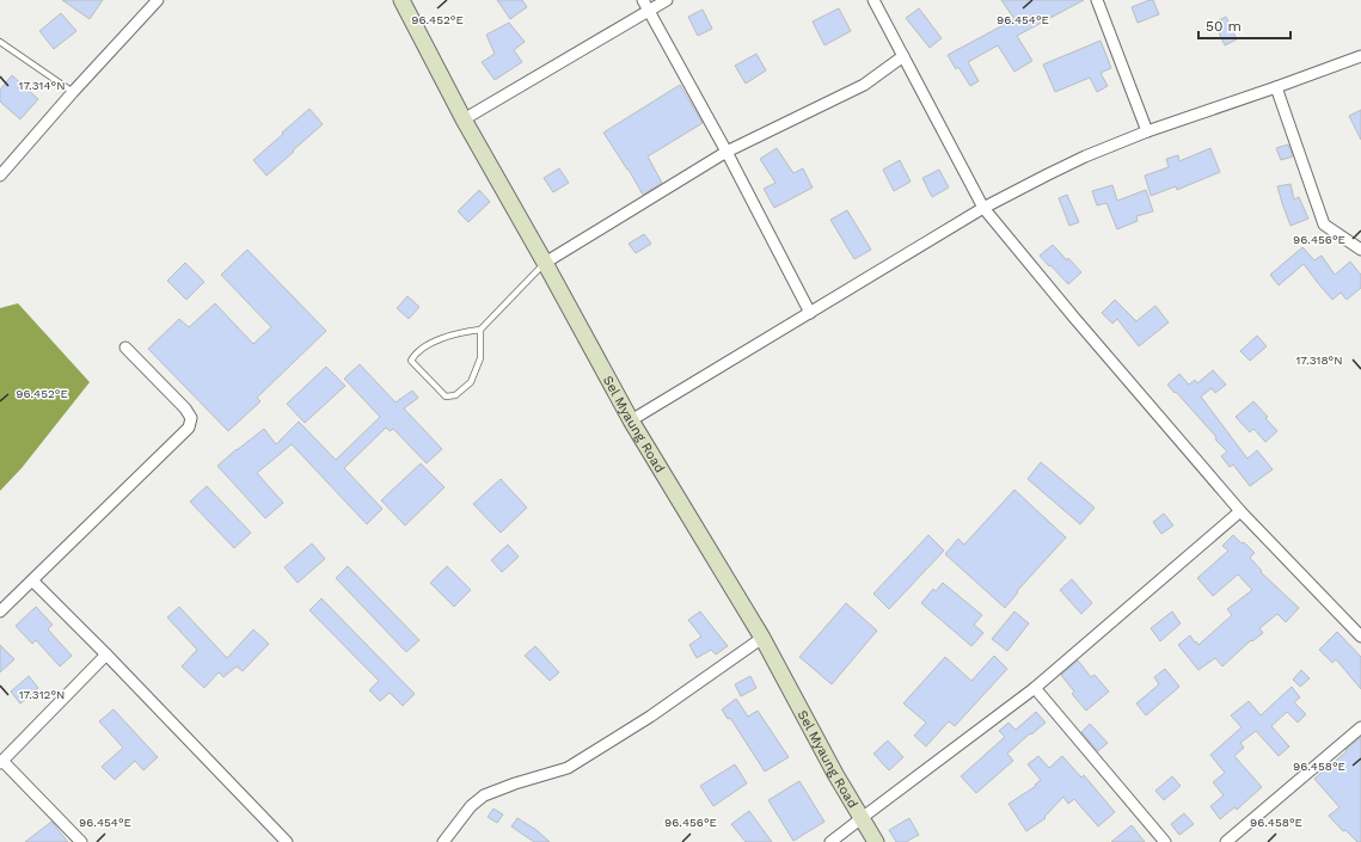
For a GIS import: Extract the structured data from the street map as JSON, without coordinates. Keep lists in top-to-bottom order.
{
  "streets": {
    "main road": ["Sel Myaung Road"]
  },
  "scale_bar": "50 m",
  "coordinates": [
    "96.452°E",
    "96.454°E",
    "17.314°N",
    "96.456°E",
    "17.318°N",
    "17.312°N",
    "96.458°E"
  ]
}
